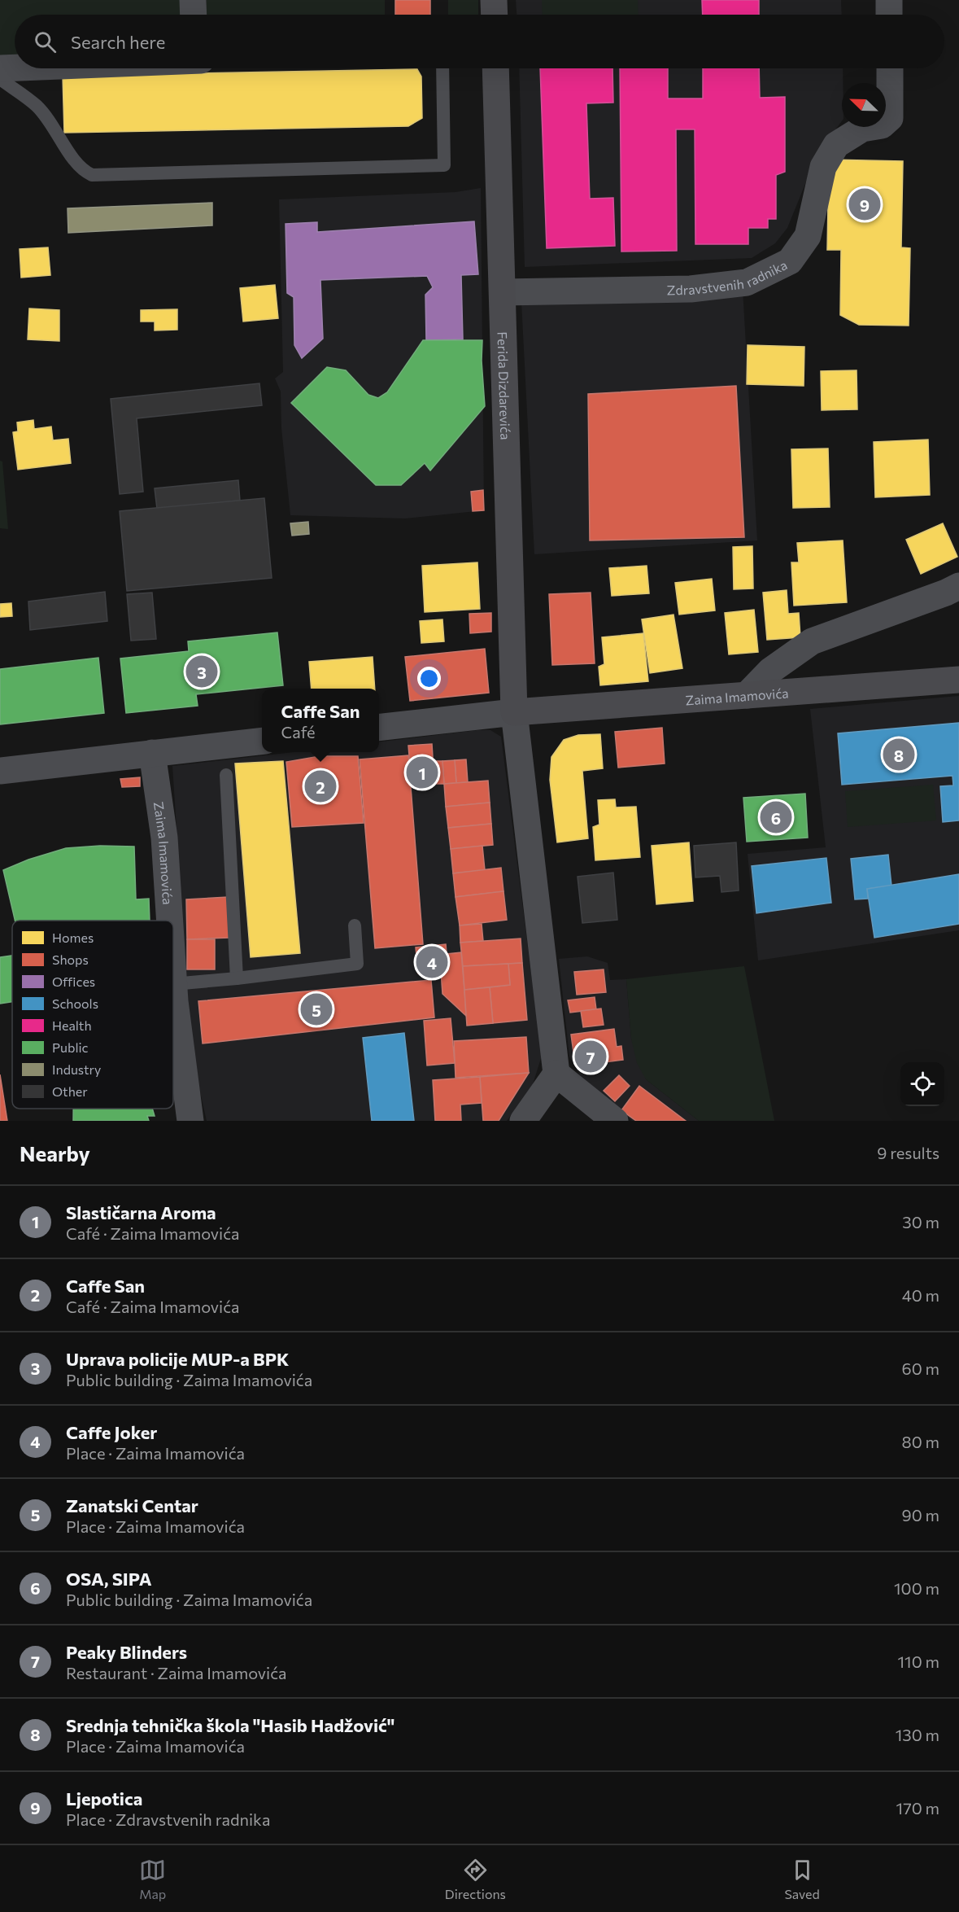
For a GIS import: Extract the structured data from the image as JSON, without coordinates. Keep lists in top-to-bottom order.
{
  "streets": {
    "main road": ["Ferida Dizdarevića", "Zaima Imamovića"],
    "street": ["Zdravstvenih radnika"]
  },
  "crossings": [
    ["Zdravstvenih radnika", "Ferida Dizdarevića"],
    ["Ferida Dizdarevića", "Zaima Imamovića"]
  ],
  "legend": [
    "Homes",
    "Shops",
    "Offices",
    "Schools",
    "Health",
    "Public",
    "Industry",
    "Other"
  ],
  "north": "top left",
  "page": {
    "search": "Search here",
    "pins": [
      "9",
      "3",
      "8",
      "1",
      "2",
      "6",
      "4",
      "5",
      "7"
    ],
    "popup": ["Caffe San", "Café"],
    "heading": ["Nearby", "9 results"],
    "list": [
      {
        "mark": "1",
        "name": "Slastičarna Aroma",
        "note": "Café · Zaima Imamovića",
        "value": "30 m"
      },
      {
        "mark": "2",
        "name": "Caffe San",
        "note": "Café · Zaima Imamovića",
        "value": "40 m"
      },
      {
        "mark": "3",
        "name": "Uprava policije MUP-a BPK",
        "note": "Public building · Zaima Imamovića",
        "value": "60 m"
      },
      {
        "mark": "4",
        "name": "Caffe Joker",
        "note": "Place · Zaima Imamovića",
        "value": "80 m"
      },
      {
        "mark": "5",
        "name": "Zanatski Centar",
        "note": "Place · Zaima Imamovića",
        "value": "90 m"
      },
      {
        "mark": "6",
        "name": "OSA, SIPA",
        "note": "Public building · Zaima Imamovića",
        "value": "100 m"
      },
      {
        "mark": "7",
        "name": "Peaky Blinders",
        "note": "Restaurant · Zaima Imamovića",
        "value": "110 m"
      },
      {
        "mark": "8",
        "name": "Srednja tehnička škola \"Hasib Hadžović\"",
        "note": "Place · Zaima Imamovića",
        "value": "130 m"
      },
      {
        "mark": "9",
        "name": "Ljepotica",
        "note": "Place · Zdravstvenih radnika",
        "value": "170 m"
      }
    ],
    "nav": ["Map", "Directions", "Saved"]
  }
}
